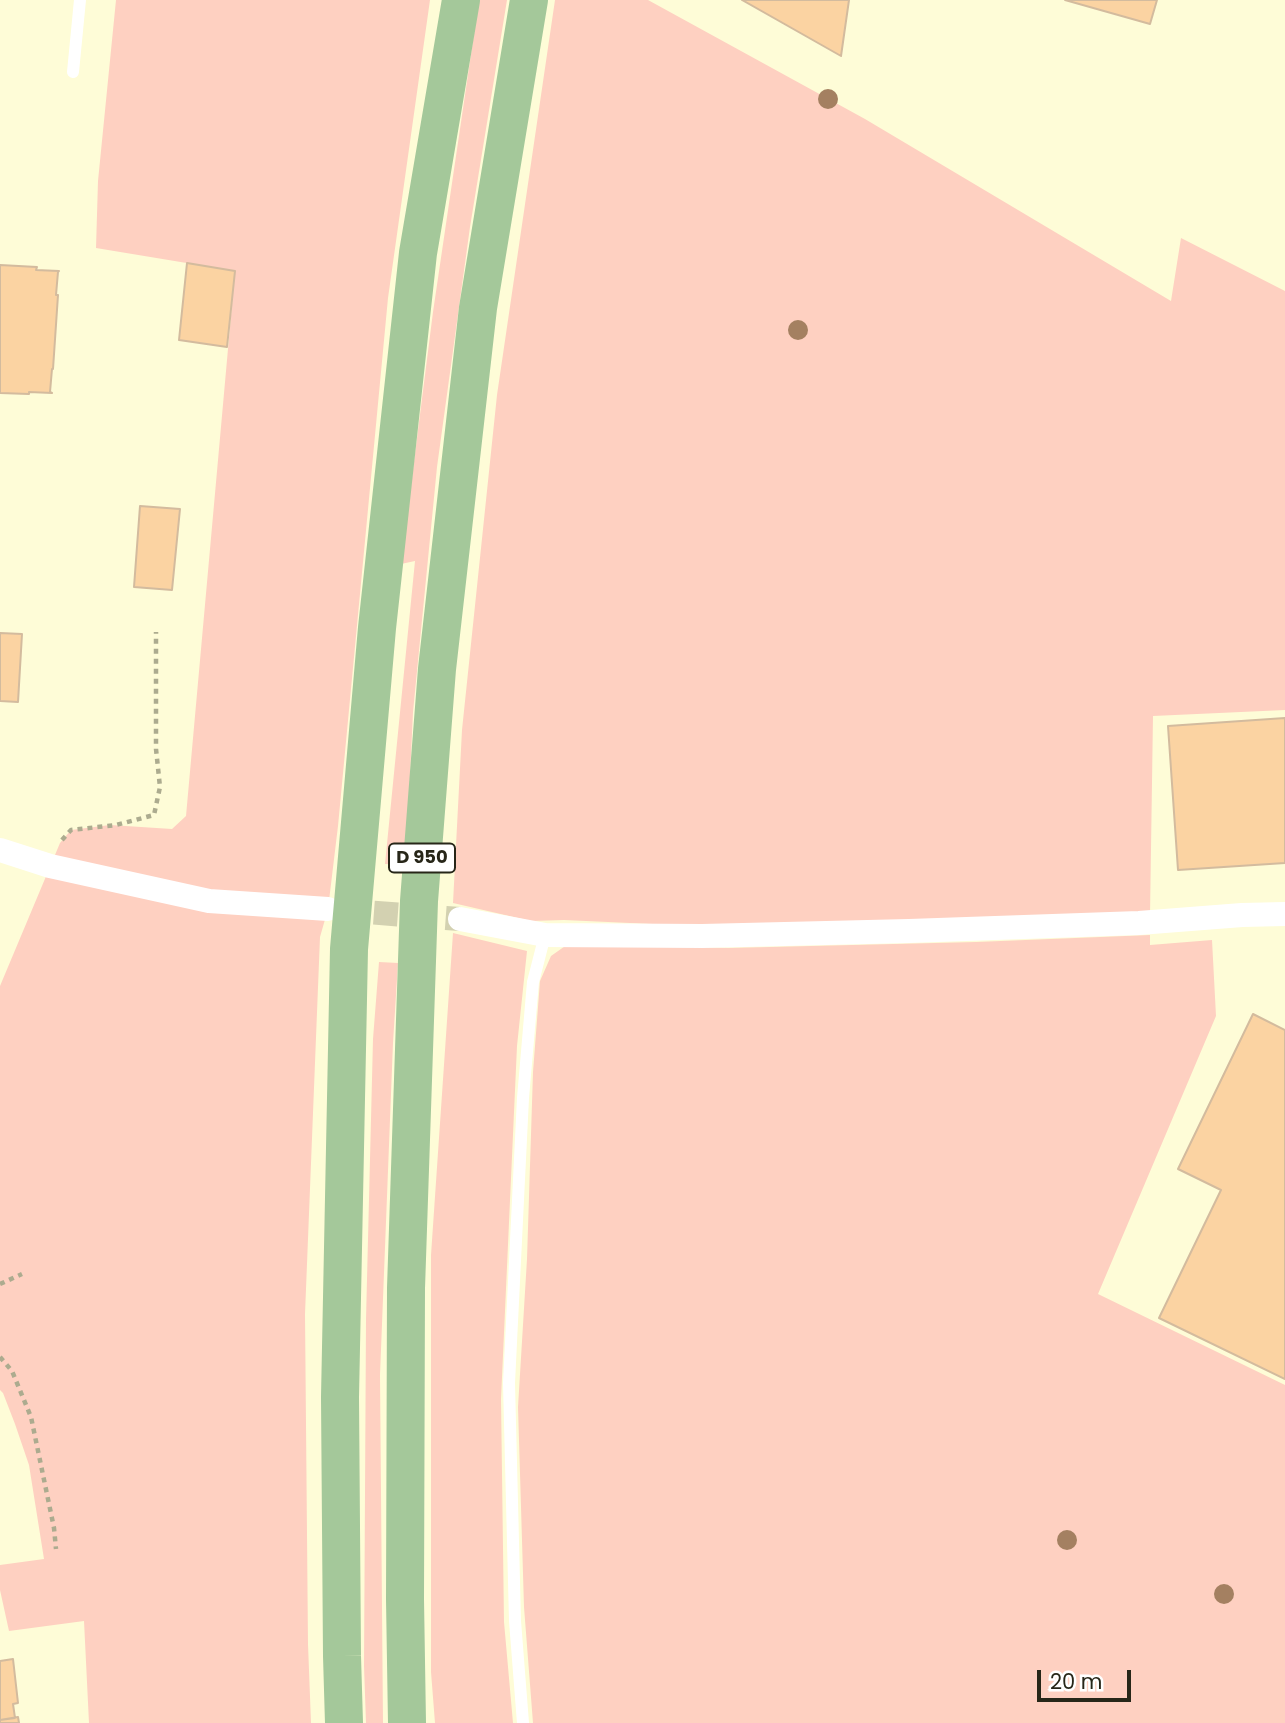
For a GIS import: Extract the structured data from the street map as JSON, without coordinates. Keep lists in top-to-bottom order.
{
  "streets": {
    "highway": ["D 950"]
  },
  "scale_bar": "20 m"
}
